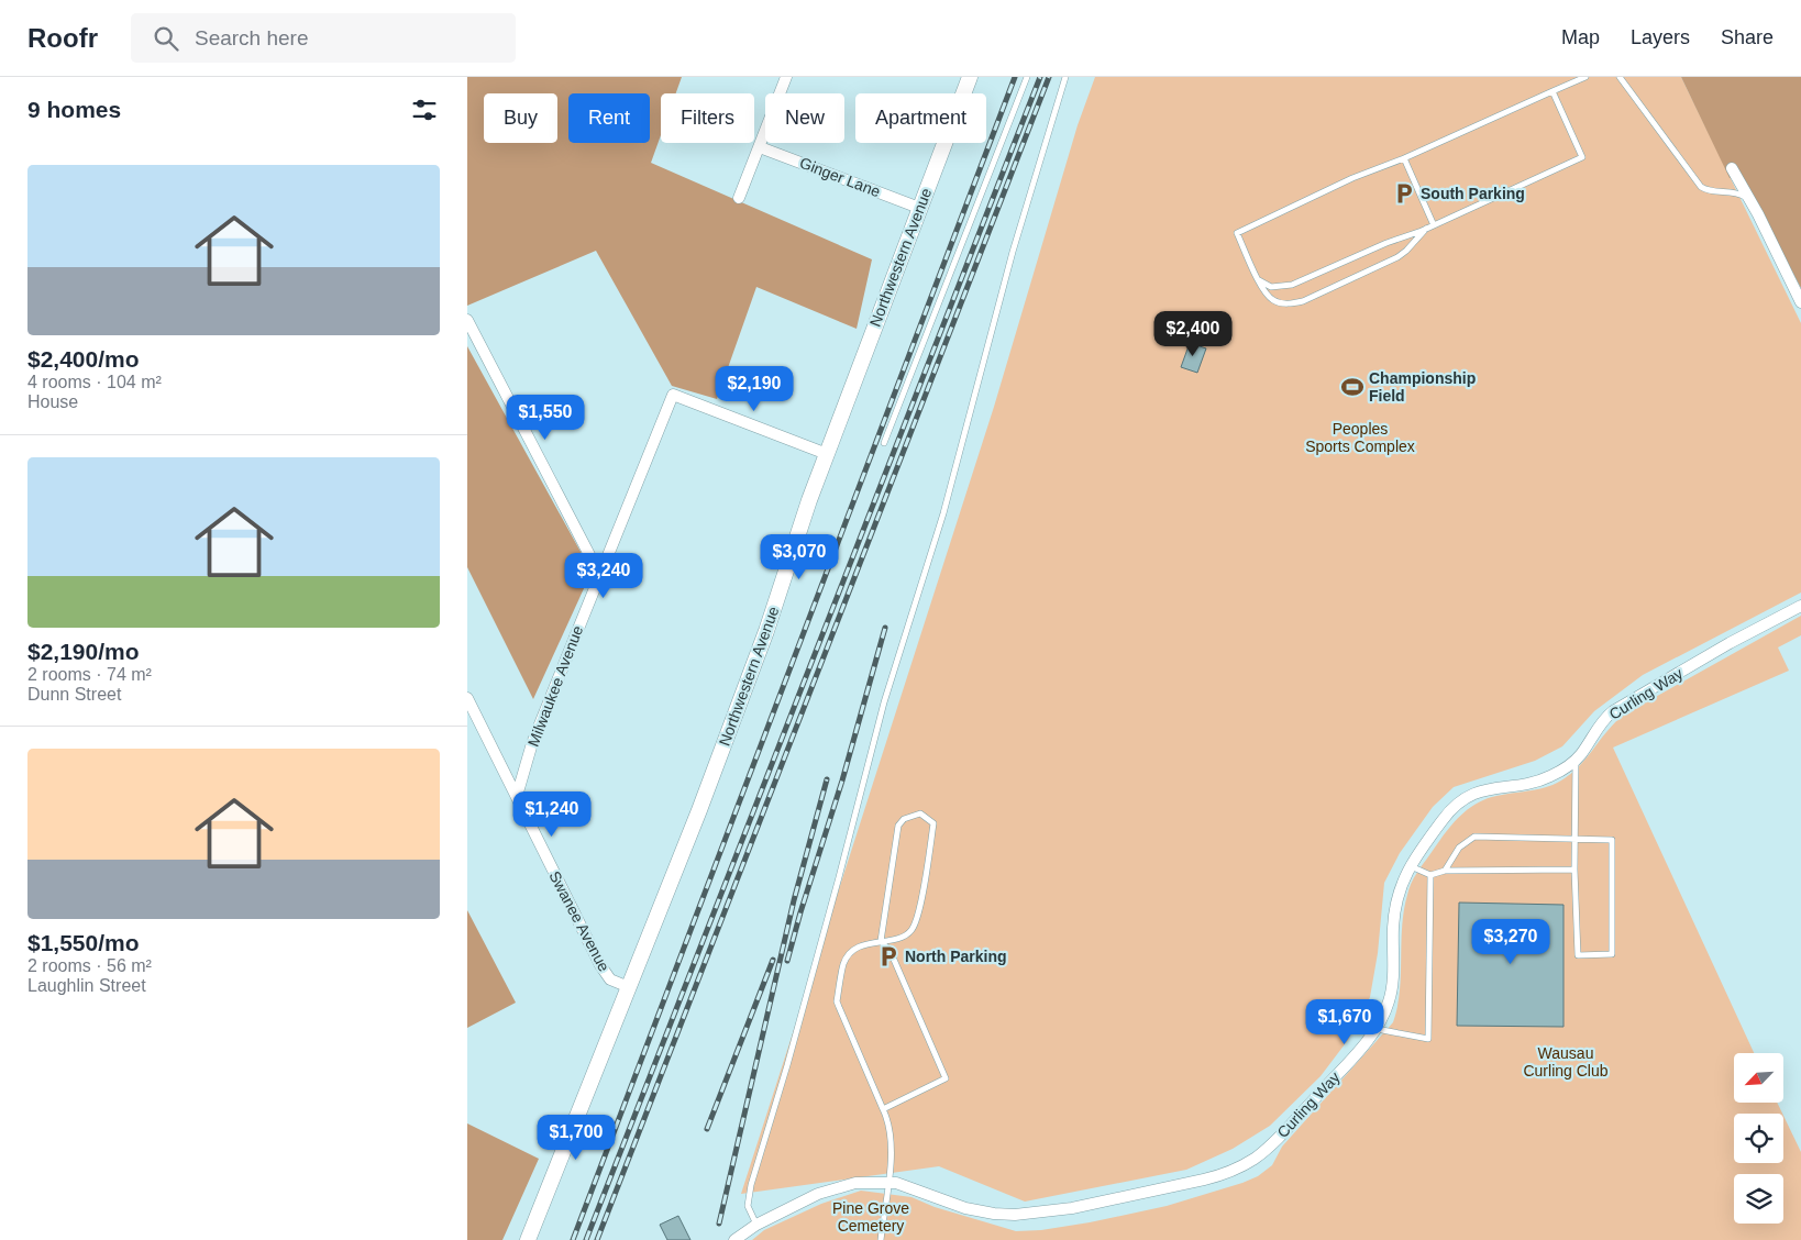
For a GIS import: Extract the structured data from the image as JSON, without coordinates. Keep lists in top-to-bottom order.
{
  "streets": {
    "street": [
      "Ginger Lane",
      "Northwestern Avenue",
      "Milwaukee Avenue",
      "Curling Way",
      "Swanee Avenue"
    ]
  },
  "crossings": [
    ["Ginger Lane", "Northwestern Avenue"],
    ["Northwestern Avenue", "Milwaukee Avenue"],
    ["Northwestern Avenue", "Swanee Avenue"],
    ["Milwaukee Avenue", "Swanee Avenue"]
  ],
  "parks": ["Peoples Sports Complex", "Wausau Curling Club", "Pine Grove Cemetery"],
  "places": {
    "parking": ["South Parking", "North Parking"],
    "sports": ["Championship Field"]
  },
  "north": "bottom left",
  "page": {
    "header": "Roofr",
    "search": "Search here",
    "nav": ["Map", "Layers", "Share"],
    "heading": "9 homes",
    "chip": [
      "Buy",
      "Rent",
      "Filters",
      "New",
      "Apartment"
    ],
    "list": [
      {
        "name": "$2,400/mo",
        "note": "4 rooms · 104 m² · House"
      },
      {
        "name": "$2,190/mo",
        "note": "2 rooms · 74 m² · Dunn Street"
      },
      {
        "name": "$1,550/mo",
        "note": "2 rooms · 56 m² · Laughlin Street"
      }
    ],
    "price": [
      "$2,400",
      "$2,190",
      "$1,550",
      "$3,070",
      "$3,240",
      "$1,240",
      "$3,270",
      "$1,670",
      "$1,700"
    ]
  }
}
